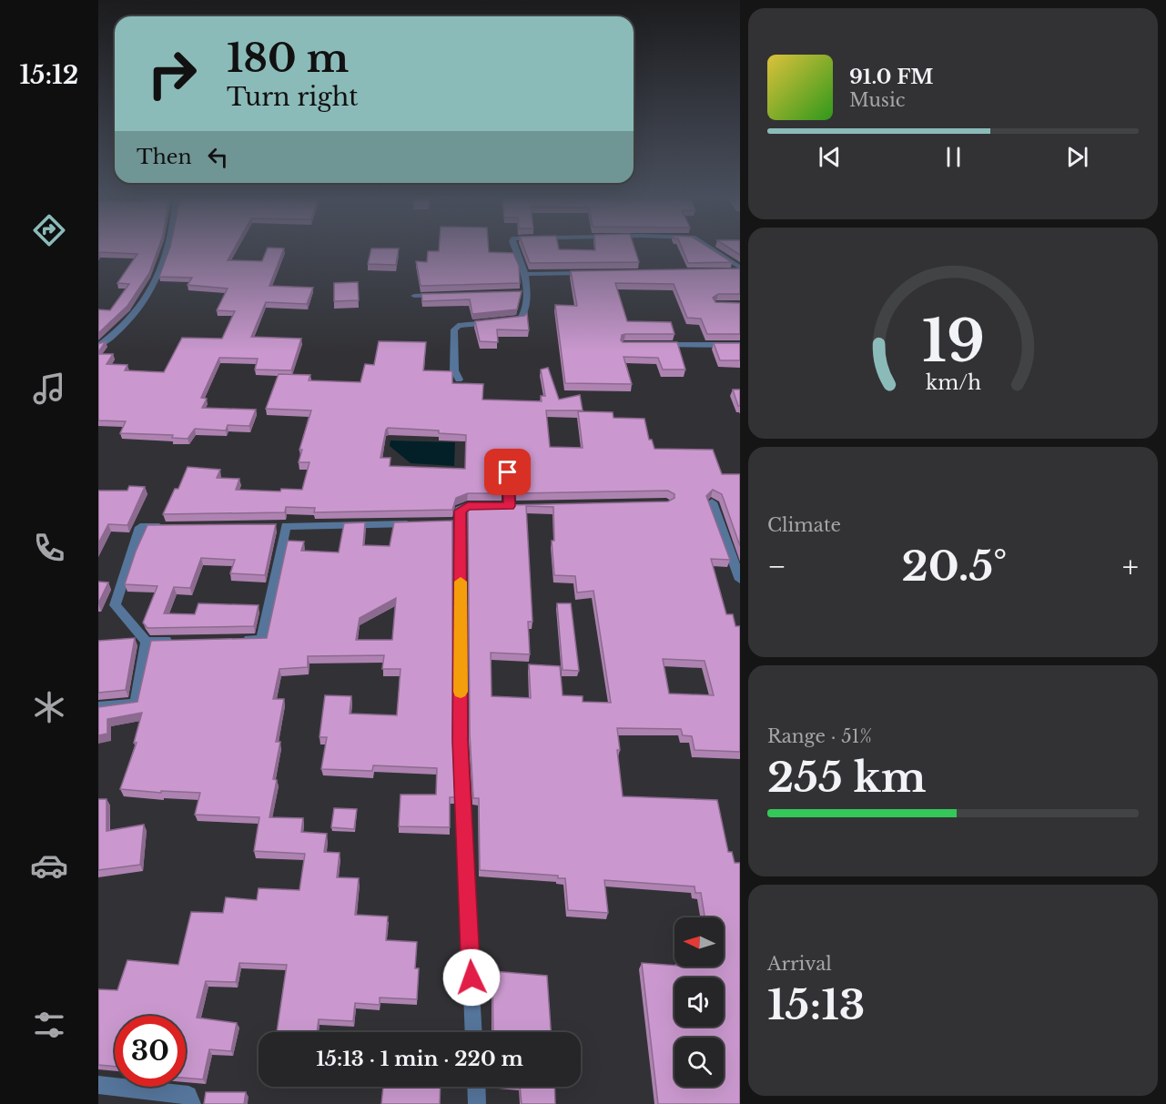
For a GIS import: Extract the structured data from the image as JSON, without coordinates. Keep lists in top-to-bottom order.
{
  "north": "left",
  "page": {
    "tabs": "15:12",
    "turn": ["180 m", "Turn right"],
    "song": ["91.0 FM", "Music"],
    "then": "Then",
    "tile": [
      "Climate",
      ["Range · 51%", "255 km"],
      ["Arrival", "15:13"]
    ],
    "heat": ["−", "20.5°", "+"],
    "limit": "30",
    "trip": "15:13 · 1 min · 220 m",
    "gauge": ["19", "km/h"]
  }
}
